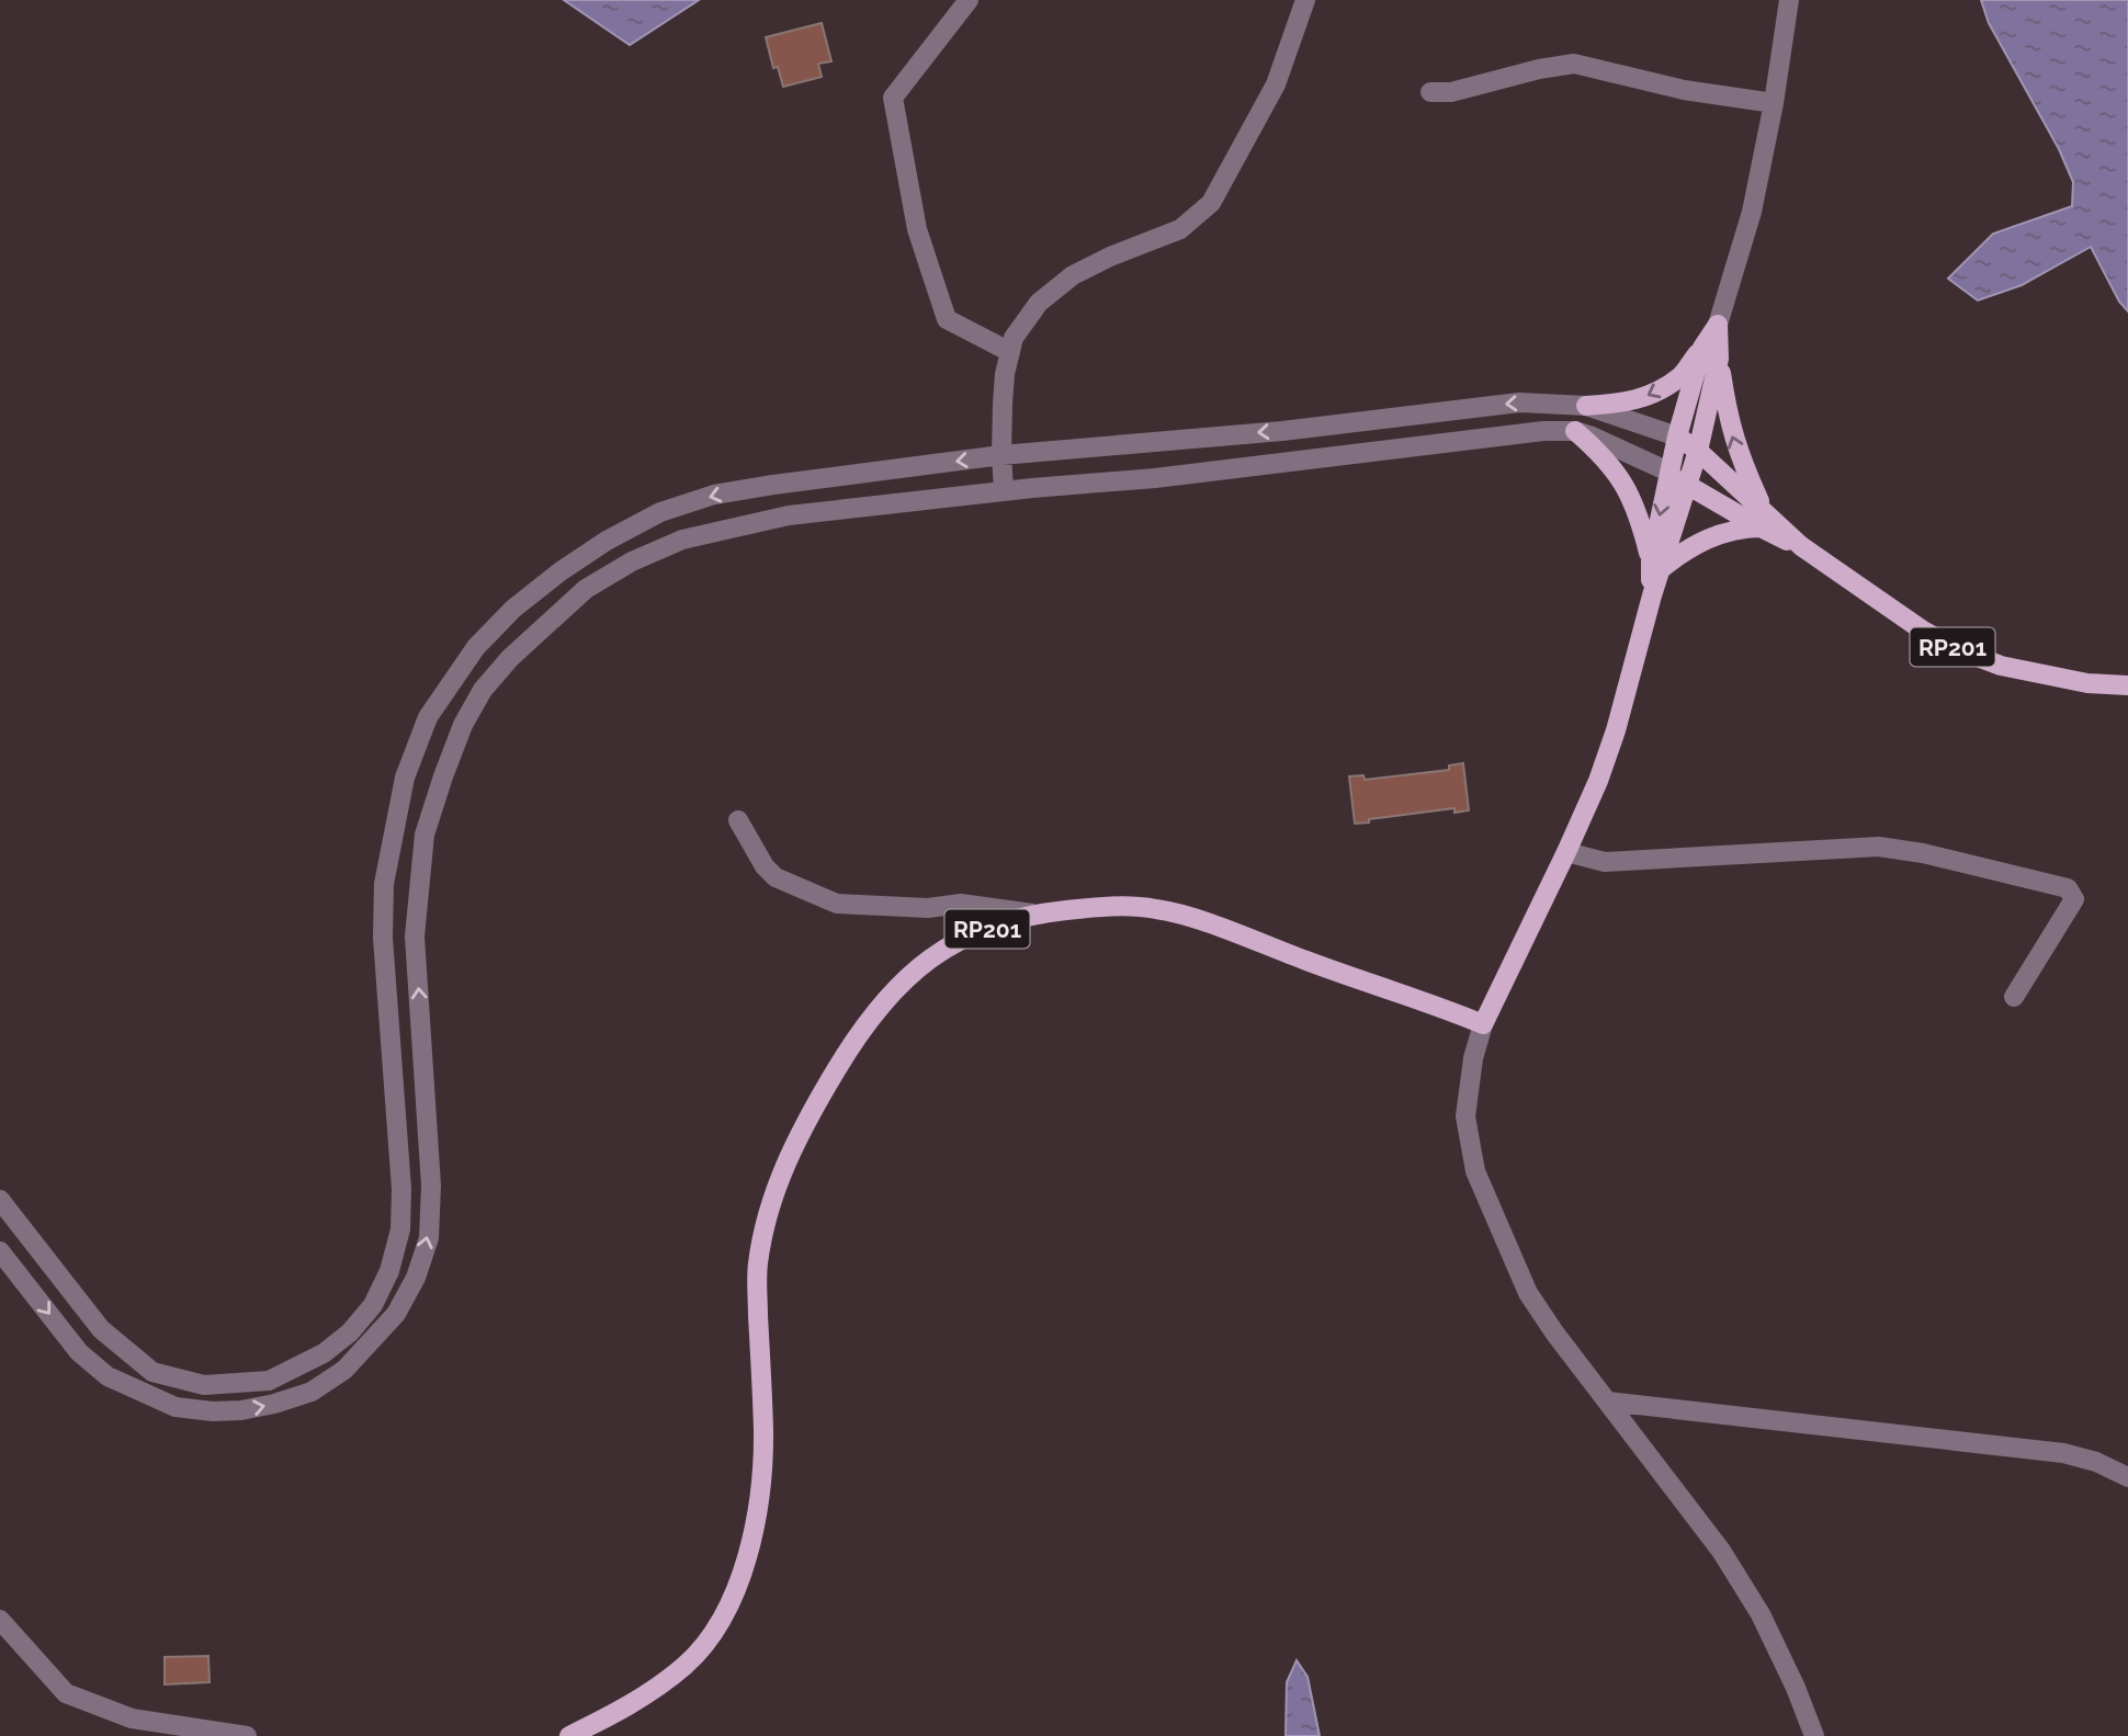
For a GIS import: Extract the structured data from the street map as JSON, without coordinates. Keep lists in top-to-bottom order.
{
  "streets": {
    "main road": ["RP201"]
  }
}
